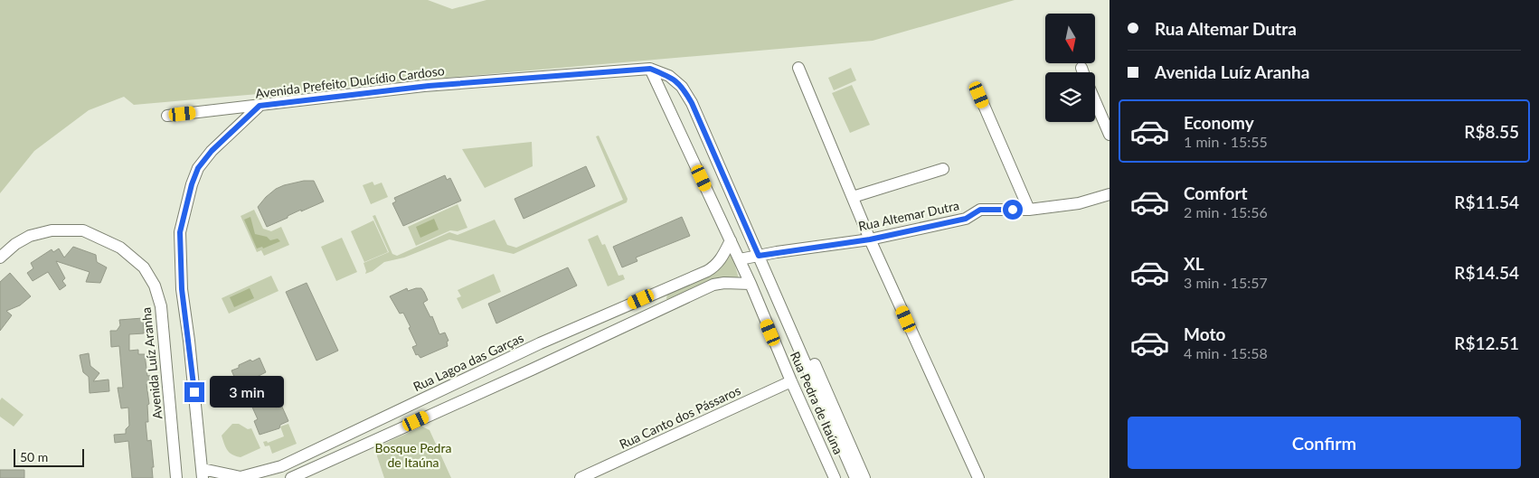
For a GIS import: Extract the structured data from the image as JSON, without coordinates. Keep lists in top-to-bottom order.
{
  "streets": {
    "street": [
      "Avenida Prefeito Dulcídio Cardoso",
      "Rua Altemar Dutra",
      "Rua Lagoa das Garças",
      "Avenida Luíz Aranha",
      "Rua Pedra de Itaúna",
      "Rua Canto dos Pássaros"
    ]
  },
  "crossings": [
    ["Avenida Prefeito Dulcídio Cardoso", "Rua Pedra de Itaúna"],
    ["Rua Altemar Dutra", "Rua Pedra de Itaúna"],
    ["Rua Lagoa das Garças", "Rua Pedra de Itaúna"],
    ["Rua Pedra de Itaúna", "Rua Canto dos Pássaros"]
  ],
  "parks": ["Bosque Pedra de Itaúna"],
  "scale_bar": "50 m",
  "north": "bottom",
  "page": {
    "banner": ["Rua Altemar Dutra", "Avenida Luíz Aranha"],
    "list": [
      {
        "name": "Economy",
        "note": "1 min · 15:55",
        "value": "R$8.55"
      },
      {
        "name": "Comfort",
        "note": "2 min · 15:56",
        "value": "R$11.54"
      },
      {
        "name": "XL",
        "note": "3 min · 15:57",
        "value": "R$14.54"
      },
      {
        "name": "Moto",
        "note": "4 min · 15:58",
        "value": "R$12.51"
      }
    ],
    "bubble": "3 min",
    "buttons": "Confirm",
    "scale": "50 m"
  }
}
